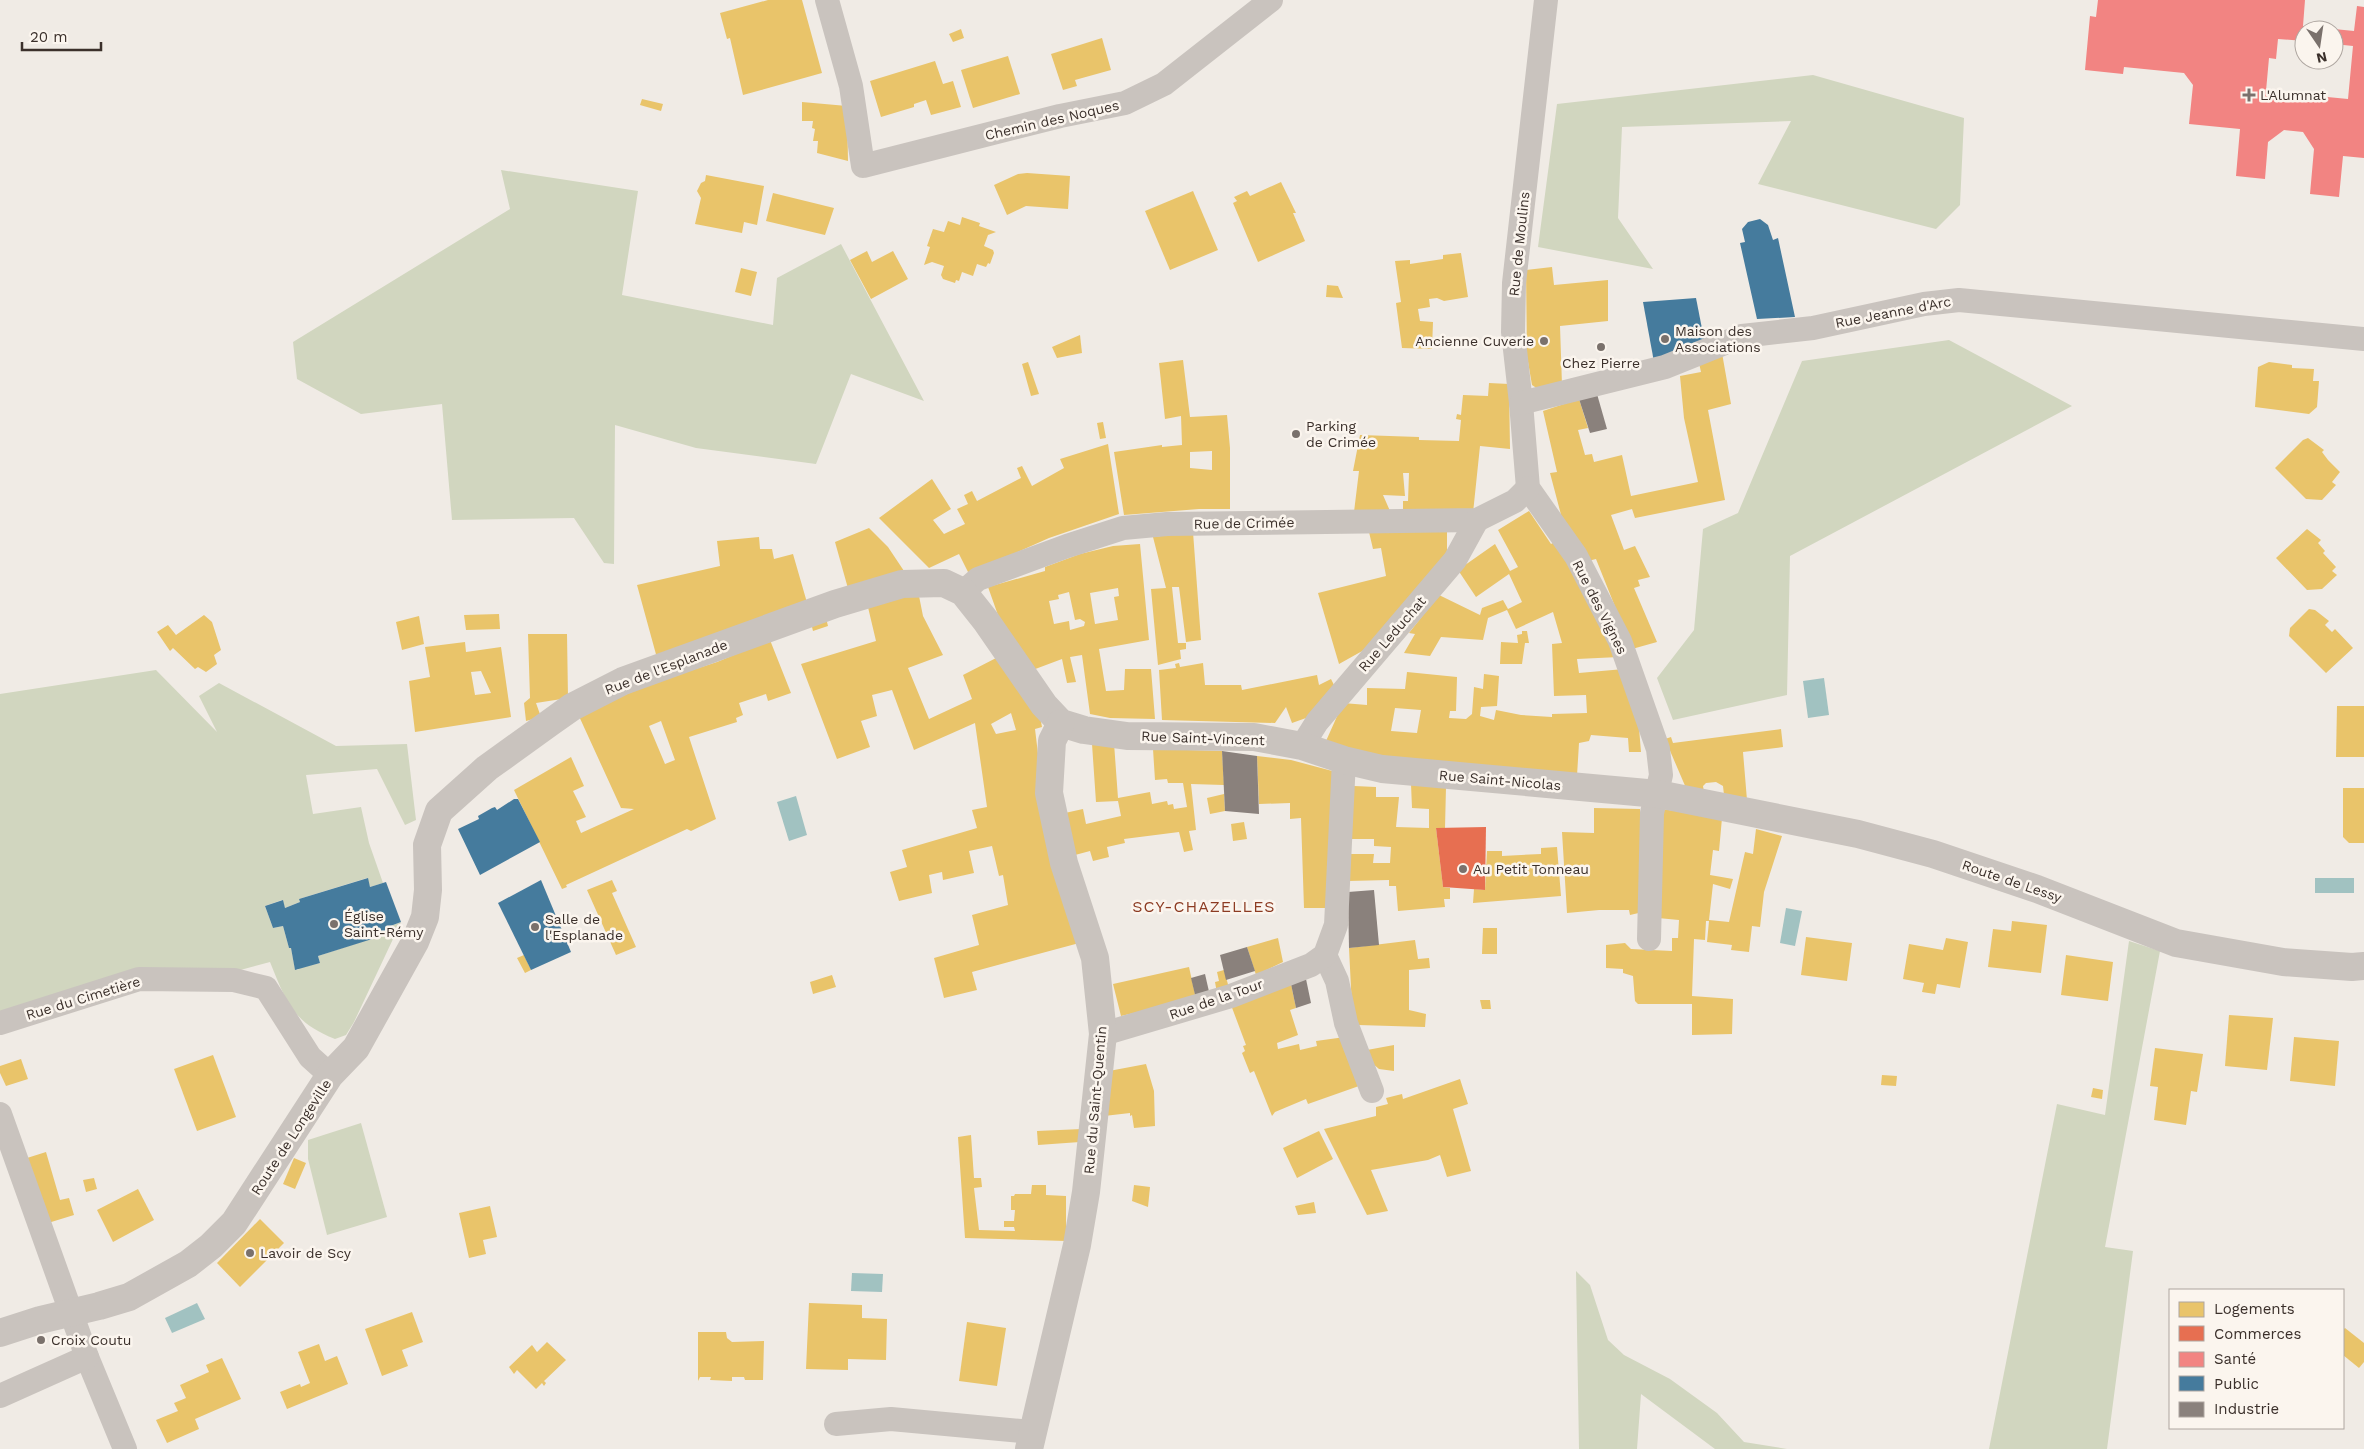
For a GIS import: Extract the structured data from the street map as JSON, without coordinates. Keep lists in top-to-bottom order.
{
  "streets": {
    "street": [
      "Chemin des Noques",
      "Rue de Moulins",
      "Rue Jeanne d'Arc",
      "Rue de Crimée",
      "Rue des Vignes",
      "Rue Leduchat",
      "Rue de l'Esplanade",
      "Rue Saint-Vincent",
      "Rue Saint-Nicolas",
      "Route de Lessy",
      "Rue du Cimetière",
      "Rue de la Tour",
      "Rue du Saint-Quentin",
      "Route de Longeville"
    ]
  },
  "crossings": [
    ["Rue de Moulins", "Rue Jeanne d'Arc"],
    ["Rue de Moulins", "Rue de Crimée"],
    ["Rue de Moulins", "Rue des Vignes"],
    ["Rue de Crimée", "Rue des Vignes"],
    ["Rue de Crimée", "Rue Leduchat"],
    ["Rue de Crimée", "Rue de l'Esplanade"],
    ["Rue des Vignes", "Rue Saint-Nicolas"],
    ["Rue des Vignes", "Route de Lessy"],
    ["Rue Leduchat", "Rue Saint-Vincent"],
    ["Rue de l'Esplanade", "Route de Longeville"],
    ["Rue Saint-Vincent", "Rue Saint-Nicolas"],
    ["Rue Saint-Vincent", "Rue du Saint-Quentin"],
    ["Rue Saint-Nicolas", "Route de Lessy"],
    ["Rue du Cimetière", "Route de Longeville"],
    ["Rue de la Tour", "Rue du Saint-Quentin"]
  ],
  "districts": ["SCY-CHAZELLES"],
  "places": {
    "health": ["L'Alumnat"],
    "other": [
      "Maison des Associations",
      "Ancienne Cuverie",
      "Chez Pierre",
      "Parking de Crimée",
      "Au Petit Tonneau",
      "Église Saint-Rémy",
      "Salle de l'Esplanade",
      "Lavoir de Scy",
      "Croix Coutu"
    ]
  },
  "legend": [
    "Logements",
    "Commerces",
    "Santé",
    "Public",
    "Industrie"
  ],
  "scale_bar": "20 m",
  "north": "bottom"
}
